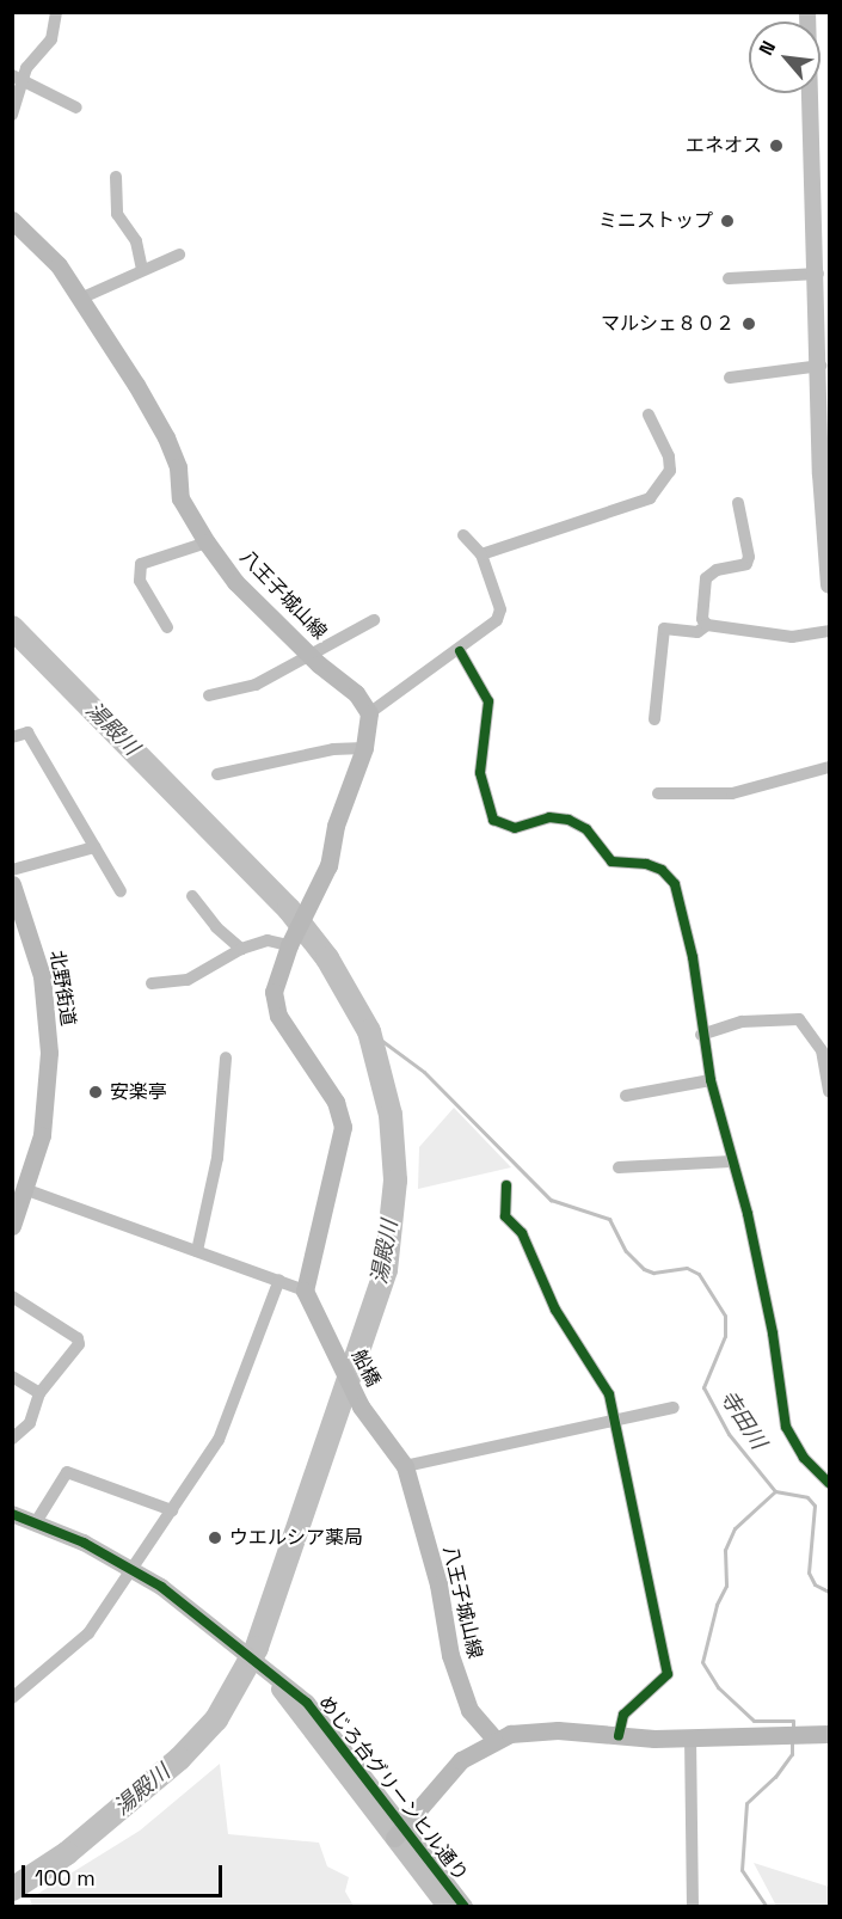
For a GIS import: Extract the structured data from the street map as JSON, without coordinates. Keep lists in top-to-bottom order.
{
  "streets": {
    "main road": ["八王子城山線", "北野街道", "船橋"],
    "street": ["めじろ台グリーンヒル通り"]
  },
  "crossings": [
    ["八王子城山線", "船橋"]
  ],
  "water": ["湯殿川", "寺田川"],
  "places": [
    "エネオス",
    "ミニストップ",
    "マルシェ８０２",
    "安楽亭",
    "ウエルシア薬局"
  ],
  "scale_bar": "100 m",
  "north": "top left"
}
